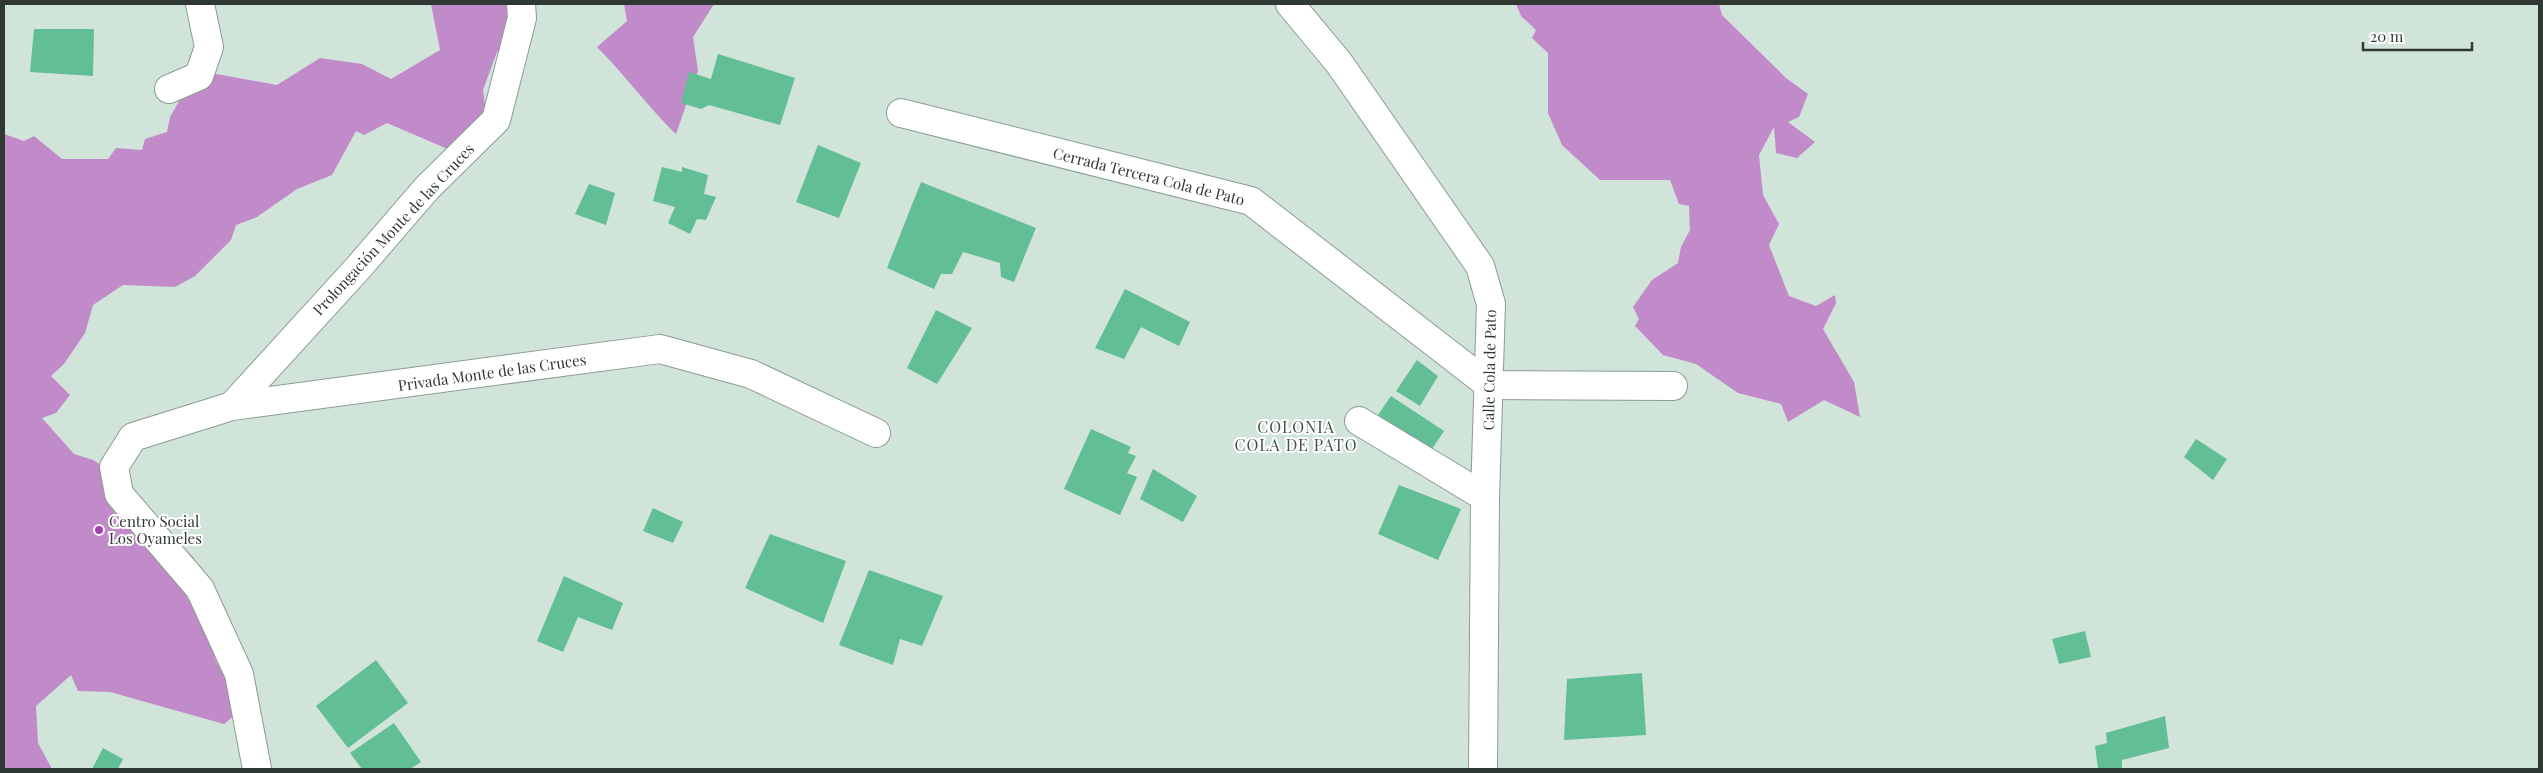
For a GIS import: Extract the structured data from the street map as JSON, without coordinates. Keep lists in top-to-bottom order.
{
  "streets": {
    "street": [
      "Cerrada Tercera Cola de Pato",
      "Prolongación Monte de las Cruces",
      "Calle Cola de Pato",
      "Privada Monte de las Cruces"
    ]
  },
  "crossings": [
    ["Cerrada Tercera Cola de Pato", "Calle Cola de Pato"],
    ["Prolongación Monte de las Cruces", "Privada Monte de las Cruces"]
  ],
  "districts": ["COLONIA COLA DE PATO"],
  "places": ["Centro Social Los Oyameles"],
  "scale_bar": "20 m"
}
